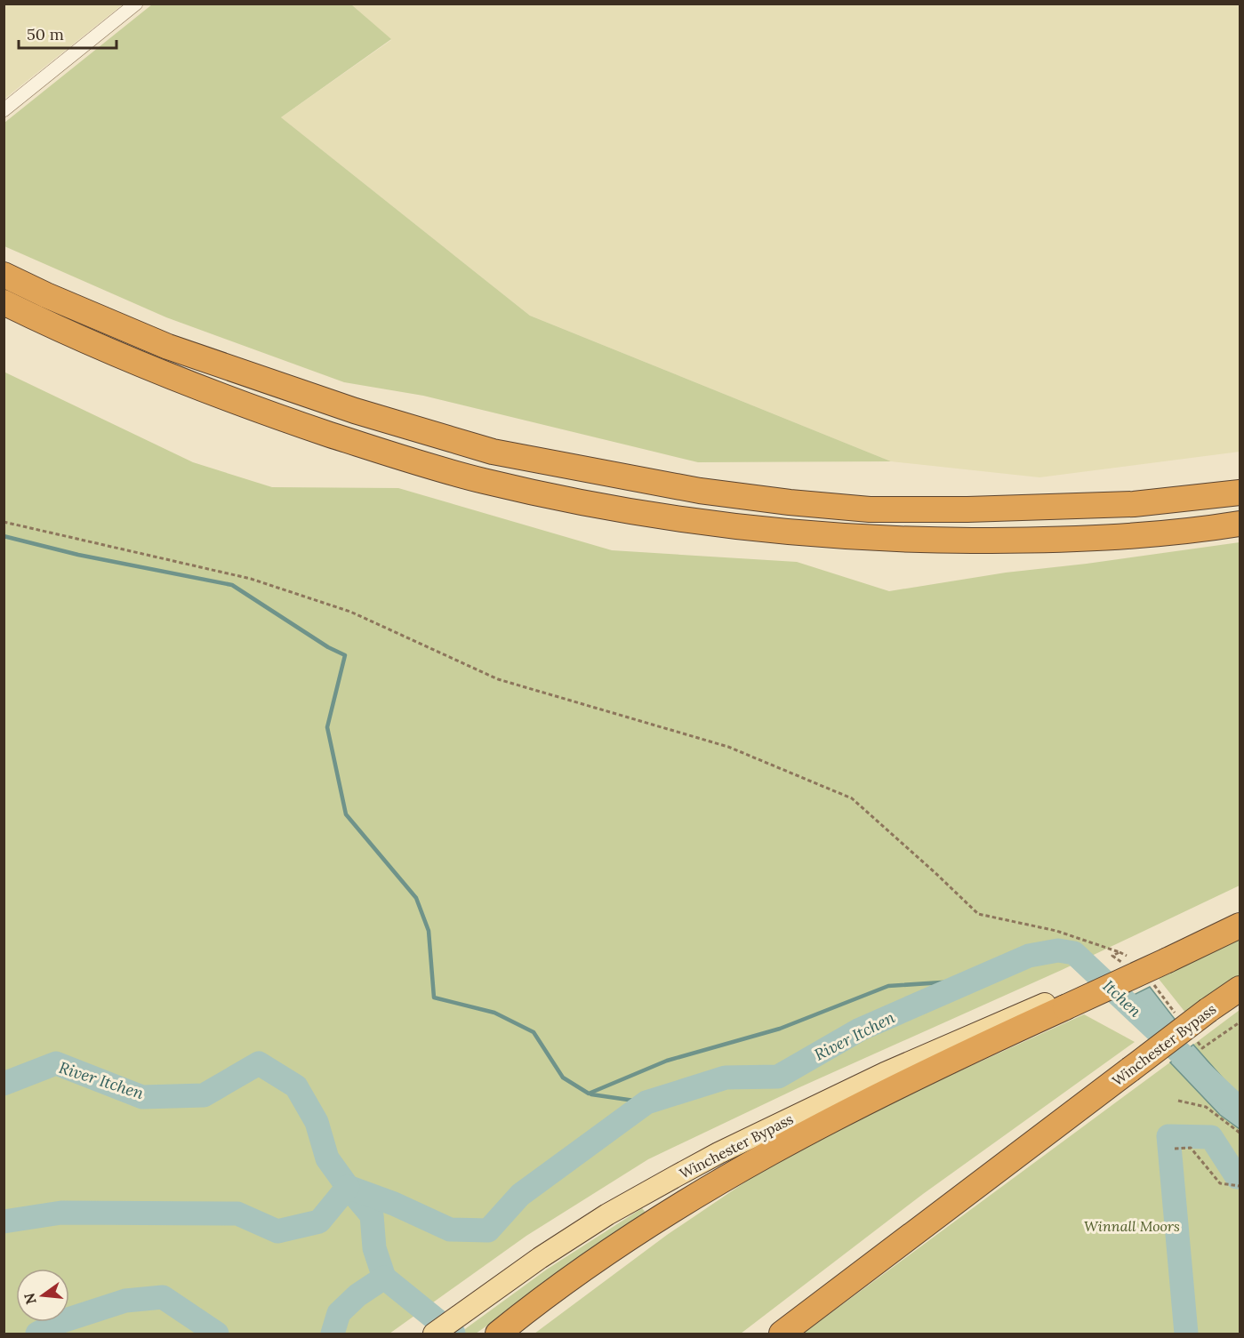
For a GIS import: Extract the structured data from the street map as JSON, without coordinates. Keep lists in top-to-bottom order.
{
  "streets": {
    "highway": ["Winchester Bypass"]
  },
  "water": ["Itchen", "River Itchen"],
  "parks": ["Winnall Moors"],
  "scale_bar": "50 m",
  "north": "left"
}
